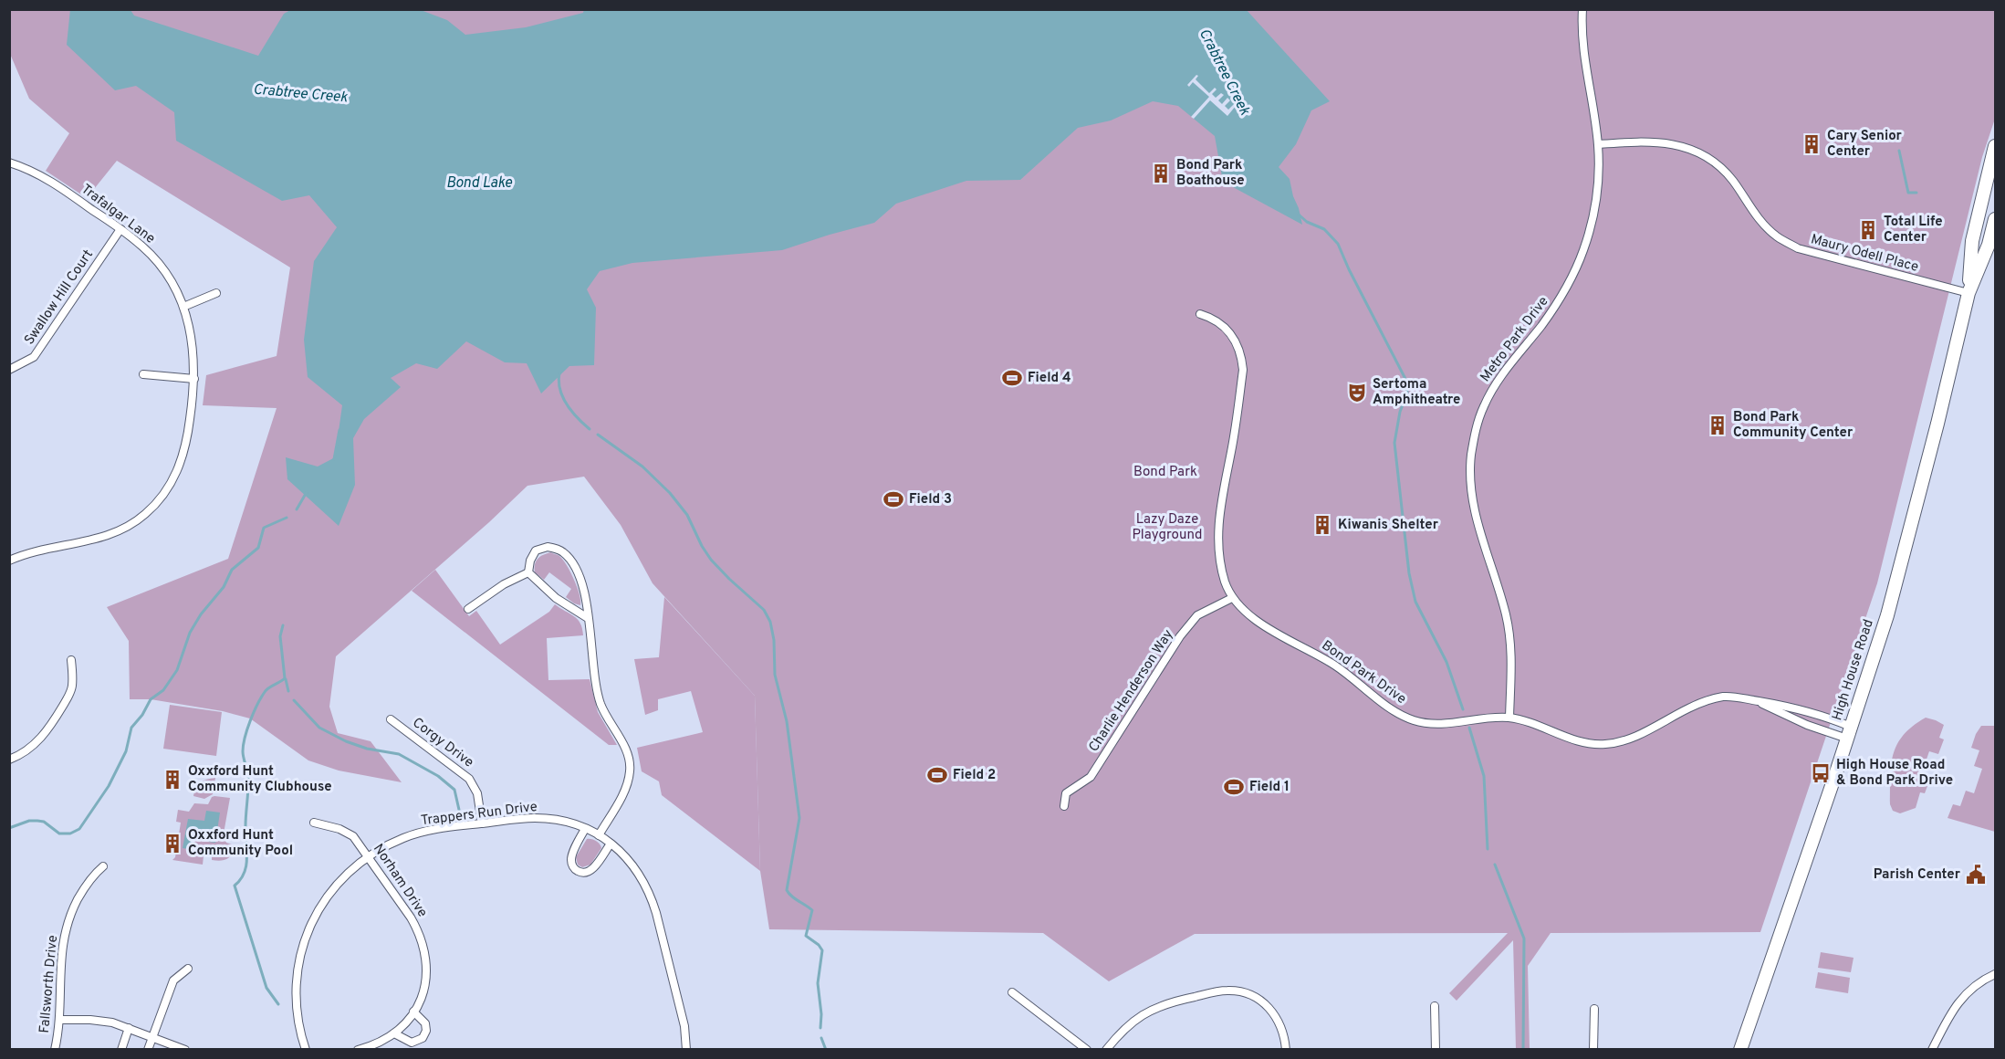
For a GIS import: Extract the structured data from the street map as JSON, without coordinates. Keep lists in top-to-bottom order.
{
  "streets": {
    "main road": ["High House Road"],
    "street": [
      "Trafalgar Lane",
      "Maury Odell Place",
      "Swallow Hill Court",
      "Metro Park Drive",
      "Bond Park Drive",
      "Charlie Henderson Way",
      "Corgy Drive",
      "Trappers Run Drive",
      "Norham Drive",
      "Fallsworth Drive"
    ]
  },
  "crossings": [
    ["Trafalgar Lane", "Swallow Hill Court"],
    ["Maury Odell Place", "Metro Park Drive"],
    ["Maury Odell Place", "High House Road"],
    ["Metro Park Drive", "Bond Park Drive"],
    ["High House Road", "Bond Park Drive"],
    ["Bond Park Drive", "Charlie Henderson Way"],
    ["Corgy Drive", "Trappers Run Drive"],
    ["Trappers Run Drive", "Norham Drive"]
  ],
  "water": ["Crabtree Creek", "Bond Lake"],
  "parks": ["Bond Park", "Lazy Daze Playground"],
  "places": {
    "building": [
      "Cary Senior Center",
      "Bond Park Boathouse",
      "Total Life Center",
      "Bond Park Community Center",
      "Kiwanis Shelter",
      "Oxxford Hunt Community Clubhouse",
      "Oxxford Hunt Community Pool"
    ],
    "sports": [
      "Field 4",
      "Field 3",
      "Field 2",
      "Field 1"
    ],
    "theatre": ["Sertoma Amphitheatre"],
    "bus stop": ["High House Road & Bond Park Drive"],
    "public building": ["Parish Center"]
  }
}
